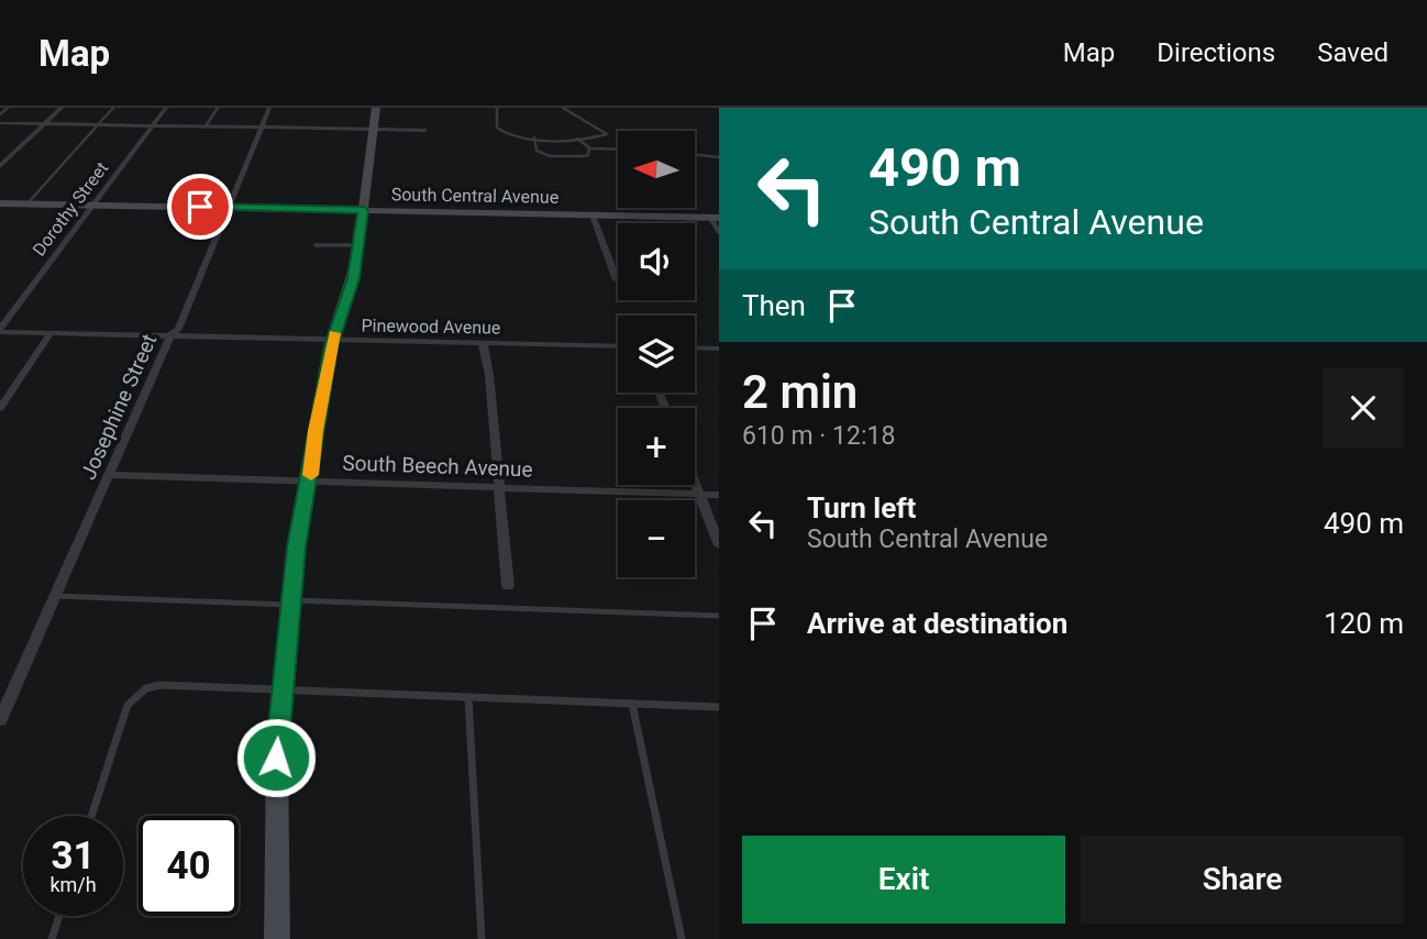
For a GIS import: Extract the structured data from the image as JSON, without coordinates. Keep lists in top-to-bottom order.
{
  "streets": {
    "street": [
      "South Central Avenue",
      "Dorothy Street",
      "Pinewood Avenue",
      "Josephine Street",
      "South Beech Avenue"
    ]
  },
  "crossings": [
    ["South Central Avenue", "Dorothy Street"],
    ["South Central Avenue", "Josephine Street"],
    ["Dorothy Street", "Pinewood Avenue"],
    ["Pinewood Avenue", "Josephine Street"],
    ["Josephine Street", "South Beech Avenue"]
  ],
  "north": "left",
  "page": {
    "header": "Map",
    "nav": ["Map", "Directions", "Saved"],
    "turn": ["490 m", "South Central Avenue"],
    "map_buttons": ["+", "−"],
    "then": "Then",
    "heading": ["2 min", "610 m · 12:18"],
    "list": [
      {
        "name": "Turn left",
        "note": "South Central Avenue",
        "value": "490 m"
      },
      {
        "name": "Arrive at destination",
        "value": "120 m"
      }
    ],
    "speed": "31 km/h",
    "limit": "40",
    "buttons": ["Exit", "Share"]
  }
}
